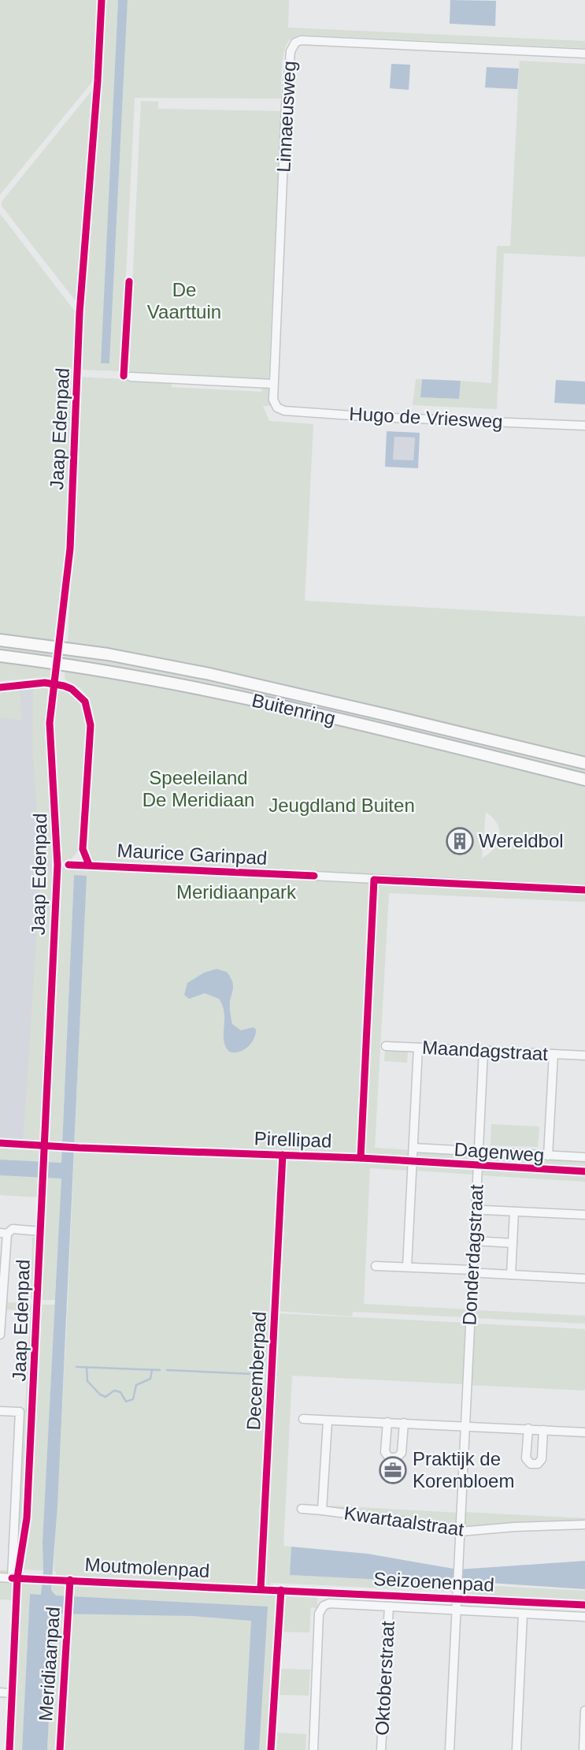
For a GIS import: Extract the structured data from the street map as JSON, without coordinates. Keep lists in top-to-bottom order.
{
  "streets": {
    "highway": ["Buitenring"],
    "street": [
      "Linnaeusweg",
      "Hugo de Vriesweg",
      "Maandagstraat",
      "Dagenweg",
      "Donderdagstraat",
      "Kwartaalstraat",
      "Oktoberstraat"
    ],
    "cycle path": [
      "Jaap Edenpad",
      "Maurice Garinpad",
      "Pirellipad",
      "Moutmolenpad",
      "Meridiaanpad"
    ]
  },
  "crossings": [
    ["Linnaeusweg", "Hugo de Vriesweg"],
    ["Maandagstraat", "Donderdagstraat"],
    ["Dagenweg", "Donderdagstraat"],
    ["Donderdagstraat", "Kwartaalstraat"]
  ],
  "parks": [
    "De Vaarttuin",
    "Speeleiland De Meridiaan",
    "Jeugdland Buiten",
    "Meridiaanpark"
  ],
  "places": {
    "building": ["Wereldbol"],
    "office": ["Praktijk de Korenbloem"]
  }
}
